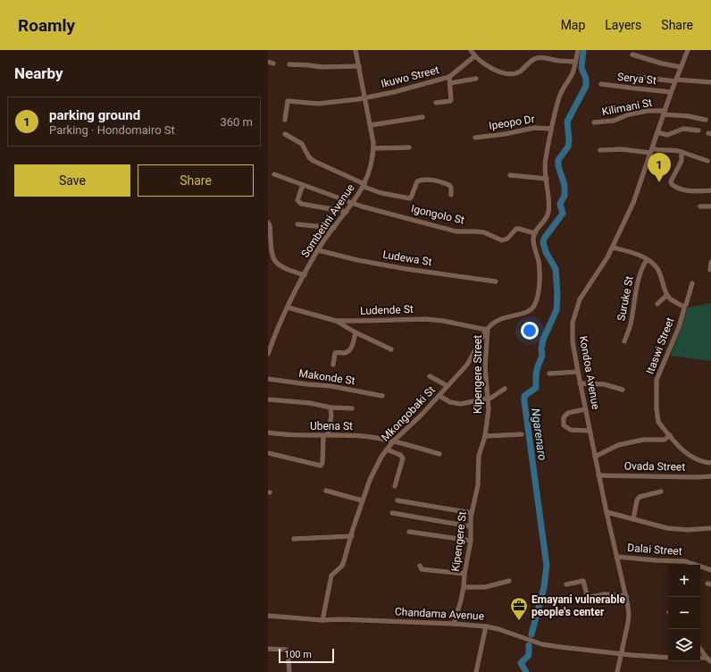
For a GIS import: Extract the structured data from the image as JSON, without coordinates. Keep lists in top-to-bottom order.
{
  "streets": {
    "street": [
      "Ikuwo Street",
      "Serya St",
      "Kilimani St",
      "Ipeopo Dr",
      "Igongolo St",
      "Sombetini Avenue",
      "Ludewa St",
      "Suruke St",
      "Ludende St",
      "Itaswi Street",
      "Kondoa Avenue",
      "Kipengere Street",
      "Makonde St",
      "Mkongobaki St",
      "Ubena St",
      "Ovada Street",
      "Kipengere St",
      "Dalai Street",
      "Chandama Avenue"
    ]
  },
  "crossings": [
    ["Ikuwo Street", "Sombetini Avenue"],
    ["Serya St", "Kondoa Avenue"],
    ["Kilimani St", "Kondoa Avenue"],
    ["Igongolo St", "Sombetini Avenue"],
    ["Igongolo St", "Kipengere Street"],
    ["Sombetini Avenue", "Ludewa St"],
    ["Sombetini Avenue", "Ludende St"],
    ["Ludende St", "Kipengere Street"],
    ["Ludende St", "Mkongobaki St"],
    ["Kondoa Avenue", "Ovada Street"],
    ["Kondoa Avenue", "Dalai Street"],
    ["Kondoa Avenue", "Chandama Avenue"],
    ["Kipengere Street", "Mkongobaki St"],
    ["Kipengere Street", "Kipengere St"],
    ["Mkongobaki St", "Ubena St"],
    ["Mkongobaki St", "Chandama Avenue"],
    ["Kipengere St", "Chandama Avenue"]
  ],
  "water": ["Ngarenaro"],
  "places": {
    "office": ["Emayani vulnerable people's center"]
  },
  "scale_bar": "100 m",
  "page": {
    "header": "Roamly",
    "nav": ["Map", "Layers", "Share"],
    "heading": "Nearby",
    "list": [
      {
        "mark": "1",
        "name": "parking ground",
        "note": "Parking · Hondomairo St",
        "value": "360 m"
      }
    ],
    "pins": "1",
    "buttons": ["Save", "Share"],
    "map_buttons": ["+", "−"],
    "scale": "100 m"
  }
}
